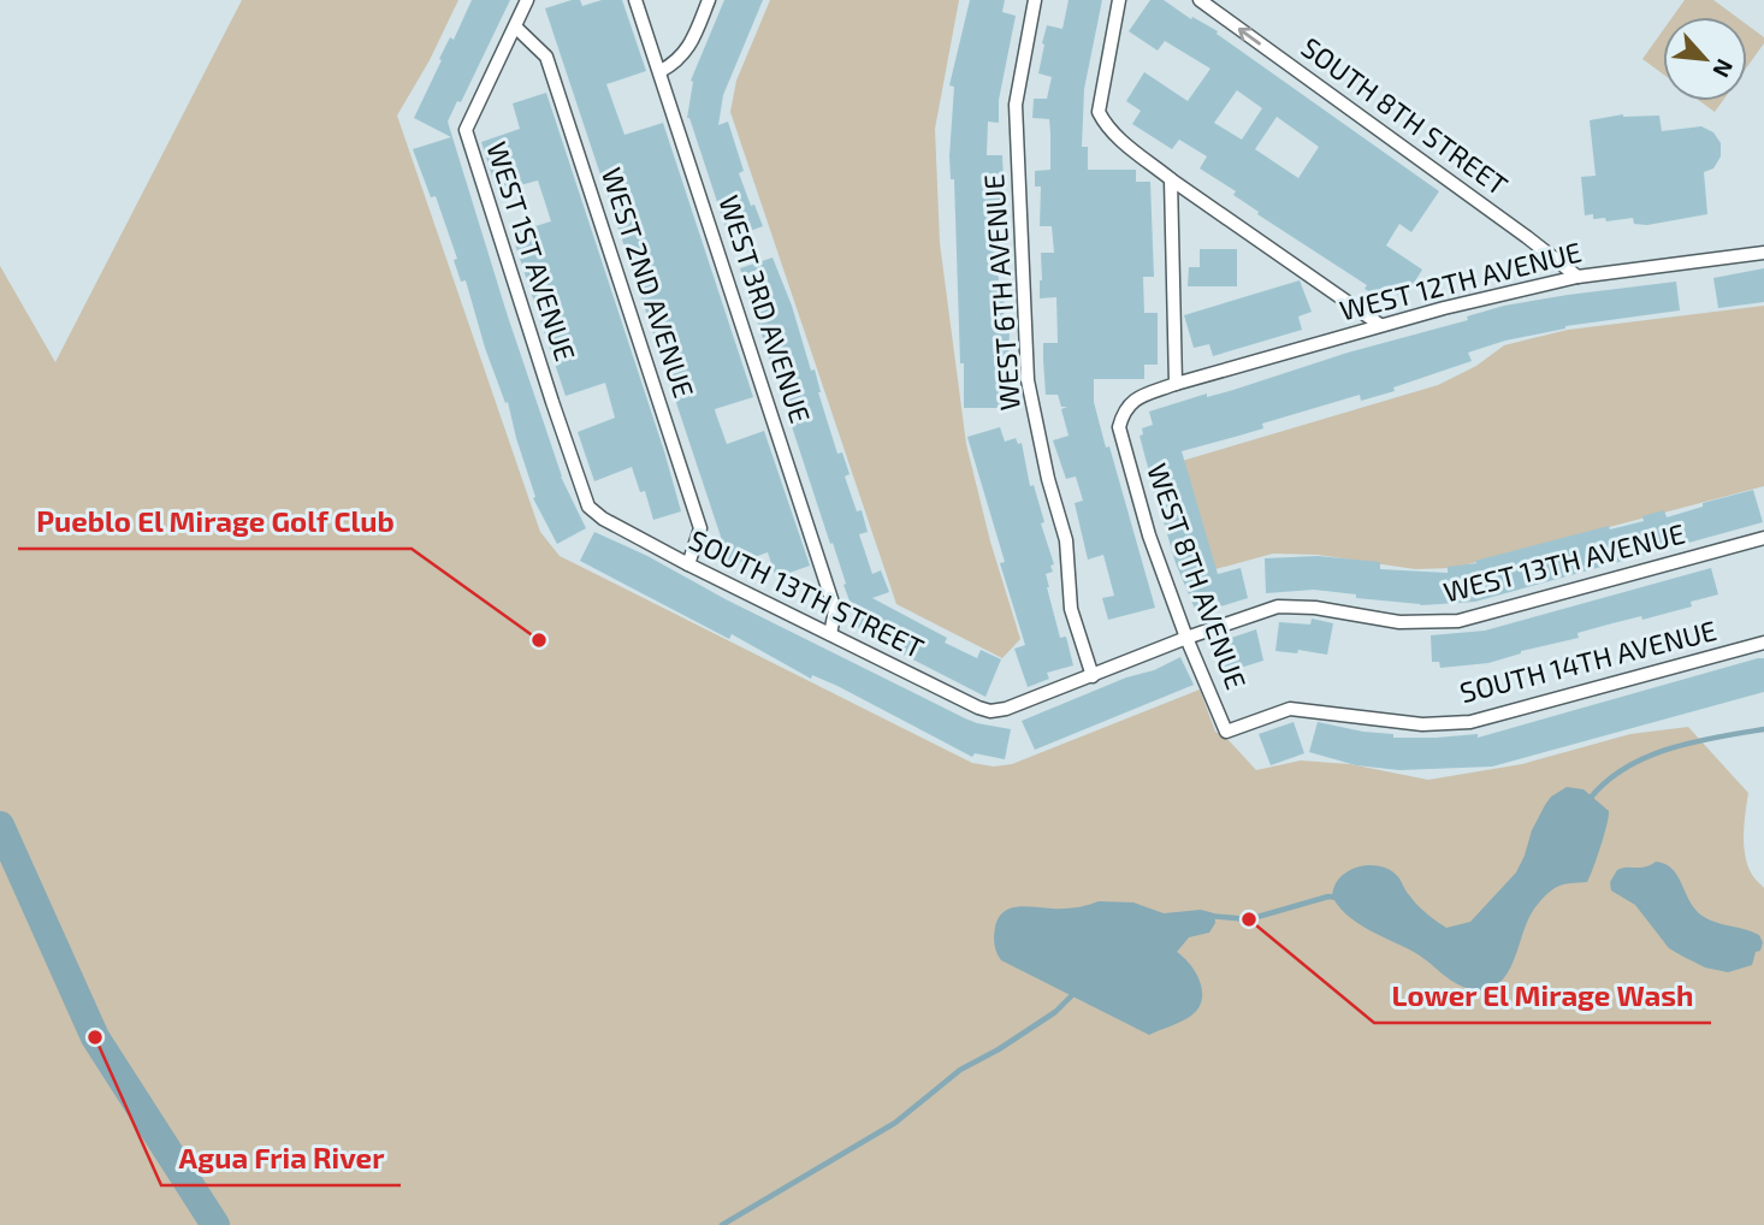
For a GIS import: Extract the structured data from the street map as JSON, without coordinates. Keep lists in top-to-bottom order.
{
  "streets": {
    "street": [
      "SOUTH 8TH STREET",
      "WEST 1ST AVENUE",
      "WEST 12TH AVENUE",
      "WEST 2ND AVENUE",
      "WEST 6TH AVENUE",
      "WEST 3RD AVENUE",
      "WEST 13TH AVENUE",
      "WEST 8TH AVENUE",
      "SOUTH 13TH STREET",
      "SOUTH 14TH AVENUE"
    ]
  },
  "crossings": [
    ["SOUTH 8TH STREET", "WEST 12TH AVENUE"],
    ["WEST 1ST AVENUE", "WEST 2ND AVENUE"],
    ["WEST 1ST AVENUE", "SOUTH 13TH STREET"],
    ["WEST 12TH AVENUE", "WEST 8TH AVENUE"],
    ["WEST 2ND AVENUE", "SOUTH 13TH STREET"],
    ["WEST 6TH AVENUE", "WEST 13TH AVENUE"],
    ["WEST 3RD AVENUE", "SOUTH 13TH STREET"],
    ["WEST 13TH AVENUE", "WEST 8TH AVENUE"],
    ["WEST 13TH AVENUE", "SOUTH 13TH STREET"],
    ["WEST 8TH AVENUE", "SOUTH 14TH AVENUE"]
  ],
  "one_way": ["SOUTH 8TH STREET"],
  "places": ["Pueblo El Mirage Golf Club", "Lower El Mirage Wash", "Agua Fria River"],
  "north": "bottom right"
}
